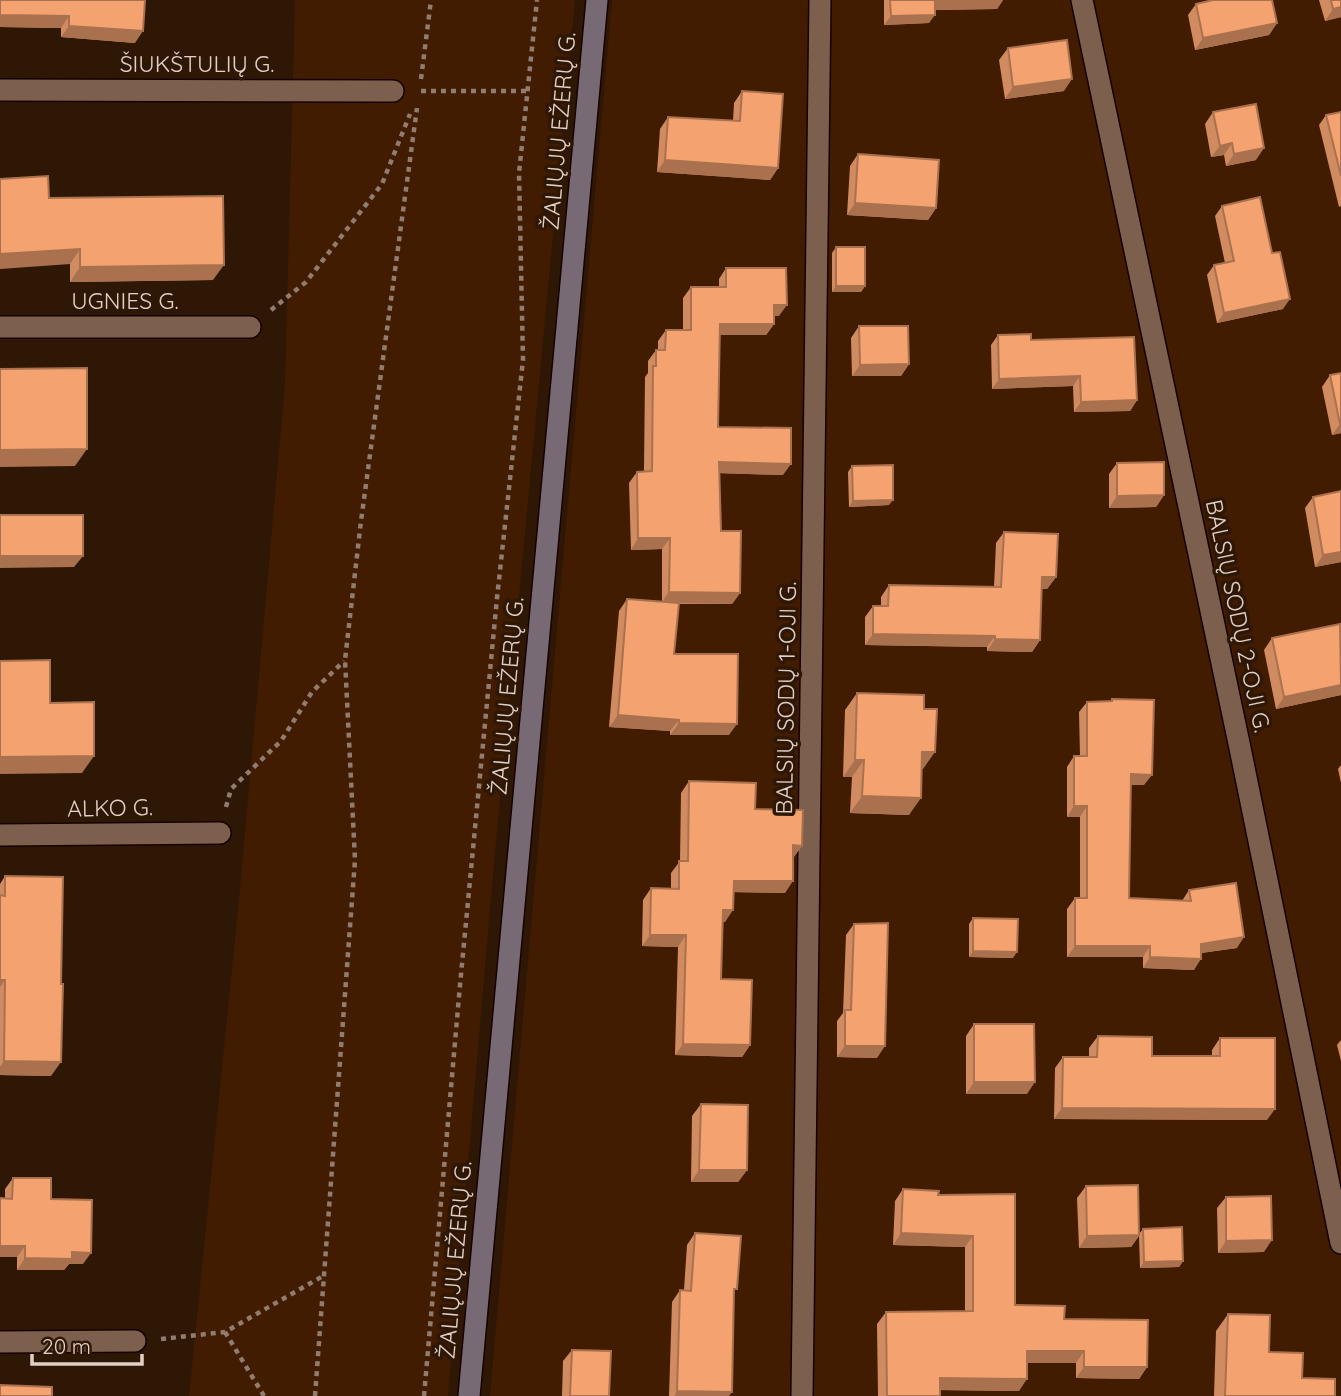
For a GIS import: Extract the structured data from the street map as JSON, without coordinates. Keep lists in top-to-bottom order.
{
  "streets": {
    "main road": ["ŽALIŲJŲ EŽERŲ G."],
    "street": [
      "ŠIUKŠTULIŲ G.",
      "UGNIES G.",
      "BALSIŲ SODŲ 2-OJI G.",
      "BALSIŲ SODŲ 1-OJI G.",
      "ALKO G."
    ]
  },
  "scale_bar": "20 m"
}
